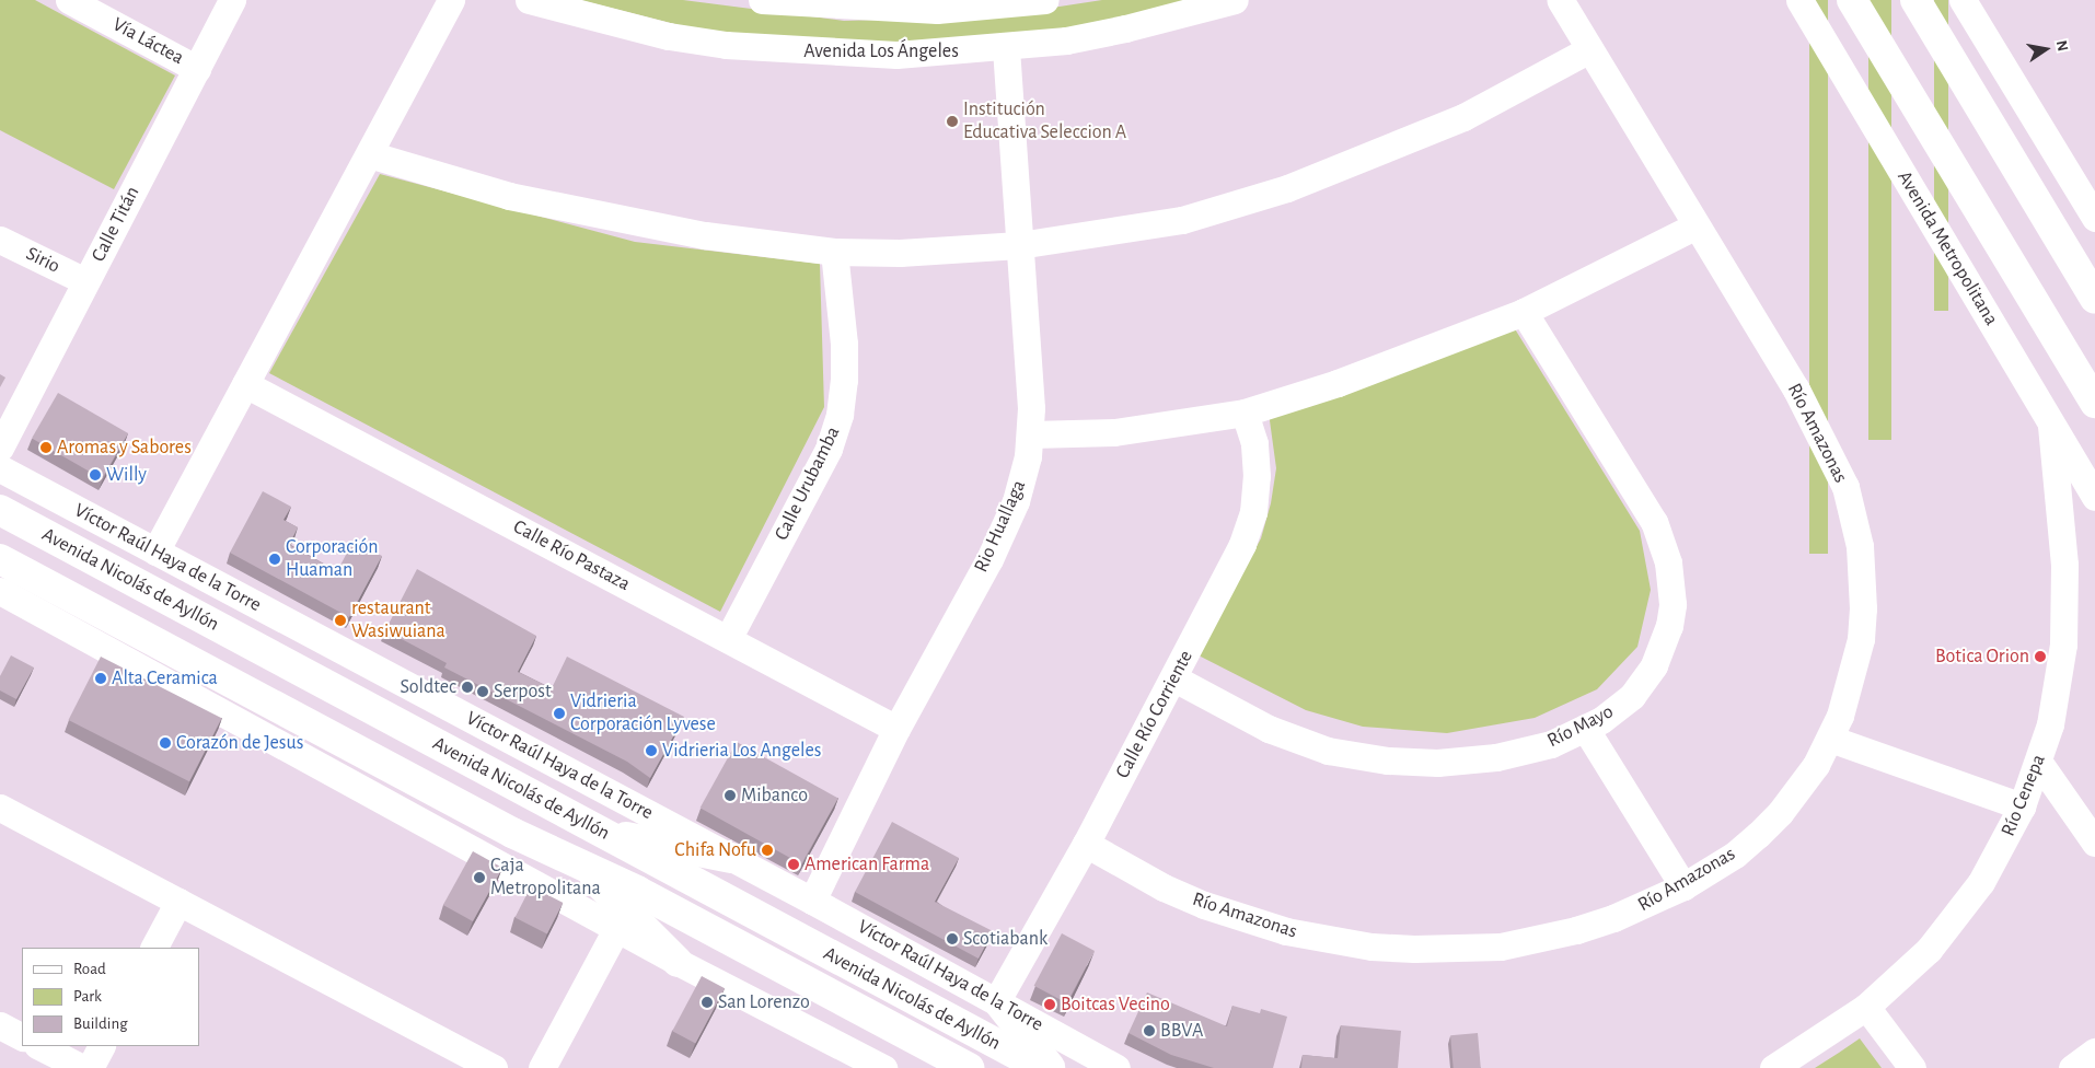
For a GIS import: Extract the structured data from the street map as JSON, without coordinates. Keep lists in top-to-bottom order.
{
  "streets": {
    "main road": ["Avenida Nicolás de Ayllón"],
    "street": [
      "Vía Láctea",
      "Avenida Los Ángeles",
      "Calle Titán",
      "Avenida Metropolitana",
      "Sirio",
      "Río Amazonas",
      "Calle Urubamba",
      "Rio Huallaga",
      "Calle Río Pastaza",
      "Víctor Raúl Haya de la Torre",
      "Calle Río Corriente",
      "Río Mayo",
      "Río Cenepa"
    ]
  },
  "crossings": [
    ["Vía Láctea", "Calle Titán"],
    ["Avenida Los Ángeles", "Rio Huallaga"],
    ["Calle Titán", "Sirio"],
    ["Avenida Metropolitana", "Río Cenepa"],
    ["Río Amazonas", "Calle Río Corriente"],
    ["Calle Urubamba", "Calle Río Pastaza"],
    ["Rio Huallaga", "Calle Río Pastaza"],
    ["Rio Huallaga", "Víctor Raúl Haya de la Torre"],
    ["Víctor Raúl Haya de la Torre", "Calle Río Corriente"],
    ["Calle Río Corriente", "Río Mayo"]
  ],
  "places": [
    "Institución Educativa Seleccion A",
    "Aromas y Sabores",
    "Willy",
    "Corporación Huaman",
    "restaurant Wasiwuiana",
    "Botica Orion",
    "Alta Ceramica",
    "Soldtec",
    "Serpost",
    "Vidrieria Corporación Lyvese",
    "Corazón de Jesus",
    "Vidrieria Los Angeles",
    "Mibanco",
    "Chifa Nofu",
    "American Farma",
    "Caja Metropolitana",
    "Scotiabank",
    "San Lorenzo",
    "Boitcas Vecino",
    "BBVA"
  ],
  "legend": ["Road", "Park", "Building"],
  "north": "right"
}
